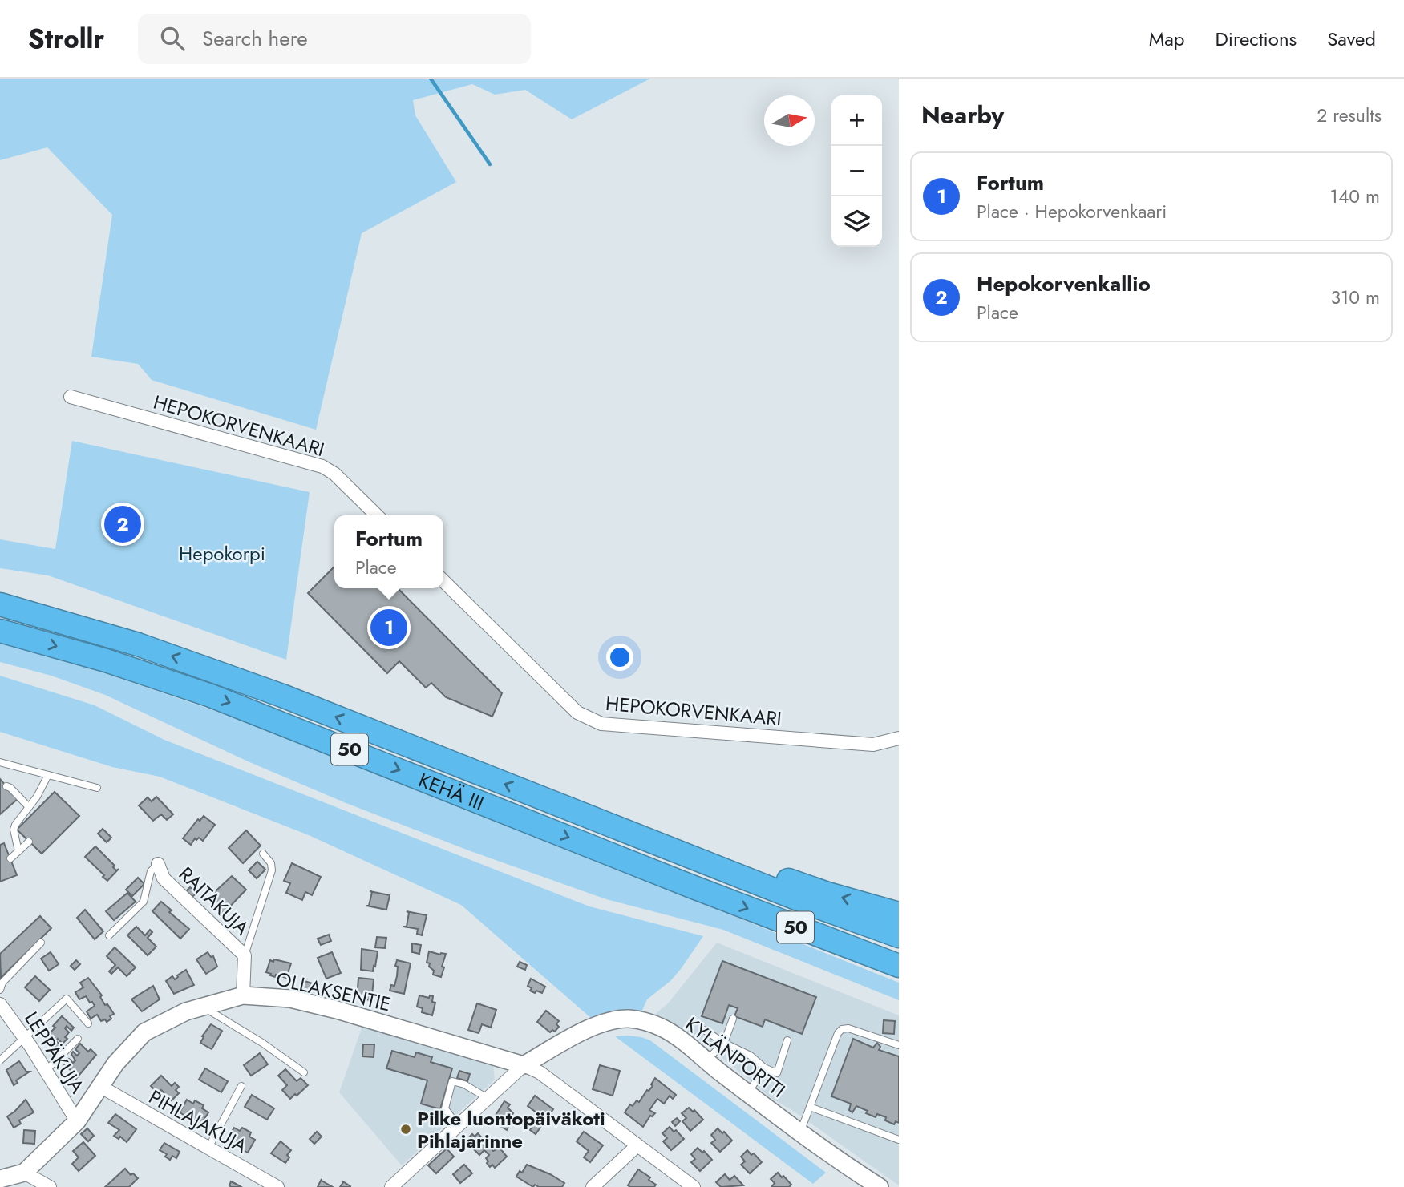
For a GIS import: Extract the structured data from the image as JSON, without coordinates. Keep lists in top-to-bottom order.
{
  "streets": {
    "highway": ["50", "KEHÄ III"],
    "street": [
      "HEPOKORVENKAARI",
      "RAITAKUJA",
      "OLLAKSENTIE",
      "LEPPÄKUJA",
      "KYLÄNPORTTI",
      "PIHLAJAKUJA"
    ]
  },
  "crossings": [
    ["RAITAKUJA", "OLLAKSENTIE"],
    ["OLLAKSENTIE", "LEPPÄKUJA"],
    ["OLLAKSENTIE", "KYLÄNPORTTI"],
    ["OLLAKSENTIE", "PIHLAJAKUJA"]
  ],
  "parks": ["Hepokorpi"],
  "places": ["Pilke luontopäiväkoti Pihlajarinne"],
  "north": "right",
  "page": {
    "header": "Strollr",
    "search": "Search here",
    "nav": ["Map", "Directions", "Saved"],
    "heading": ["Nearby", "2 results"],
    "map_buttons": ["+", "−"],
    "list": [
      {
        "mark": "1",
        "name": "Fortum",
        "note": "Place · Hepokorvenkaari",
        "value": "140 m"
      },
      {
        "mark": "2",
        "name": "Hepokorvenkallio",
        "note": "Place",
        "value": "310 m"
      }
    ],
    "pins": ["2", "1"],
    "popup": ["Fortum", "Place"]
  }
}
